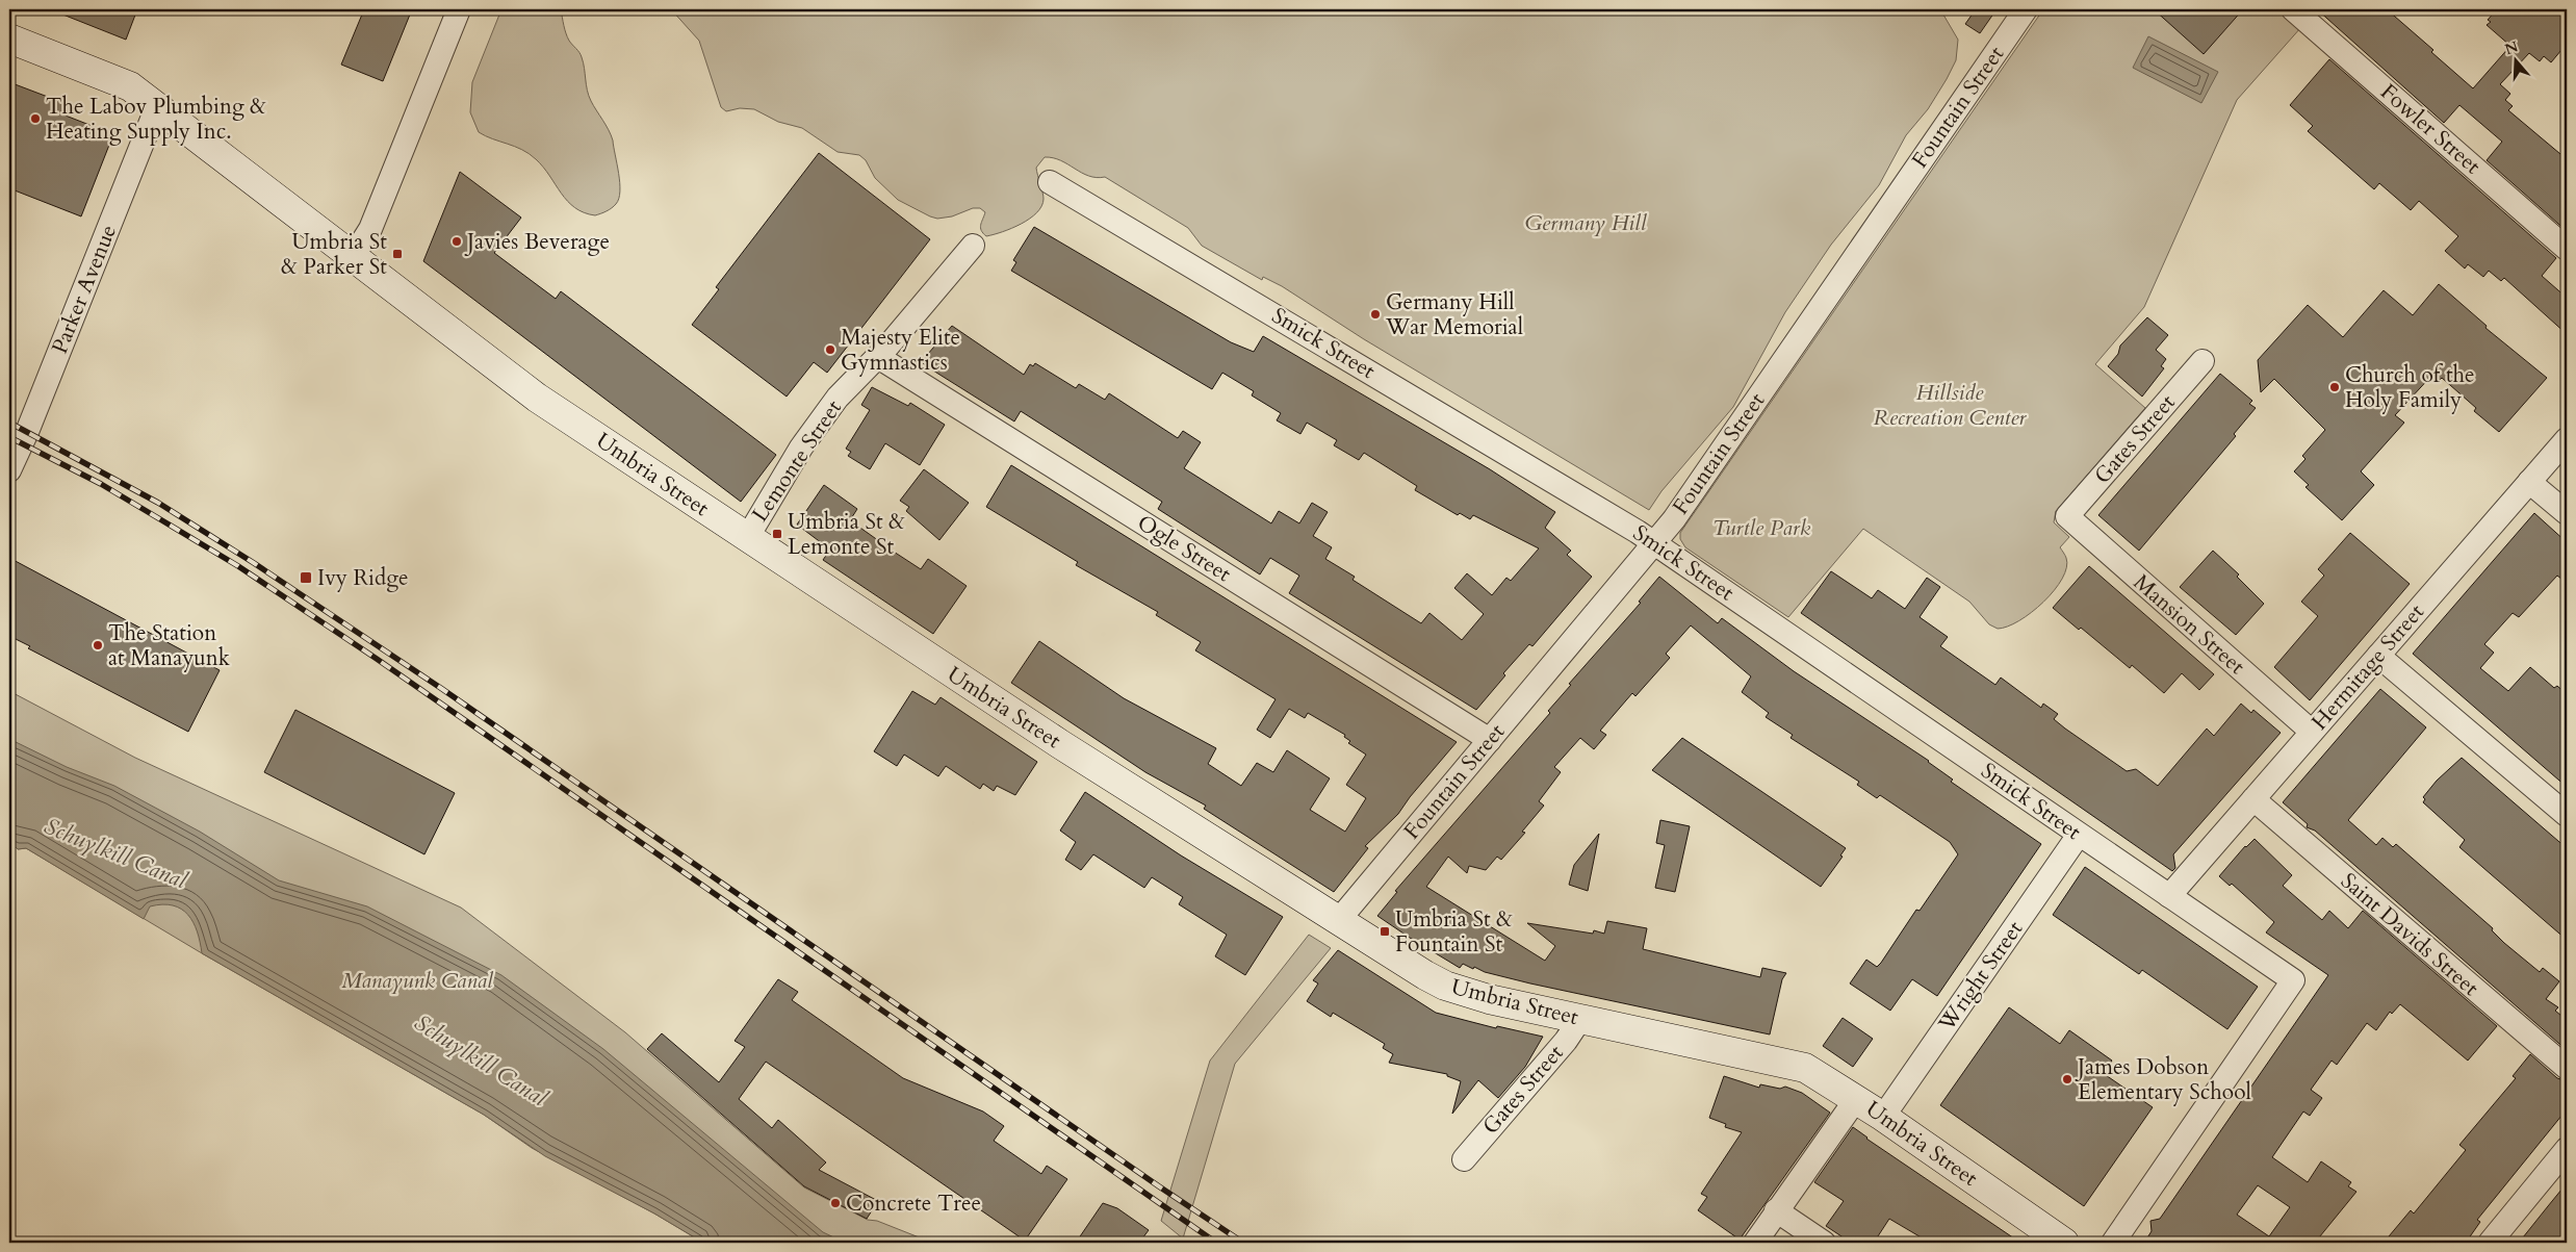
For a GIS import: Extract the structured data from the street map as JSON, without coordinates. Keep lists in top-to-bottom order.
{
  "streets": {
    "main road": ["Umbria Street"],
    "street": [
      "Fountain Street",
      "Fowler Street",
      "Parker Avenue",
      "Smick Street",
      "Gates Street",
      "Lemonte Street",
      "Ogle Street",
      "Mansion Street",
      "Hermitage Street",
      "Saint Davids Street",
      "Wright Street"
    ]
  },
  "crossings": [
    ["Fountain Street", "Smick Street"],
    ["Fountain Street", "Umbria Street"],
    ["Fountain Street", "Ogle Street"],
    ["Parker Avenue", "Umbria Street"],
    ["Smick Street", "Hermitage Street"],
    ["Smick Street", "Wright Street"],
    ["Gates Street", "Umbria Street"],
    ["Gates Street", "Mansion Street"],
    ["Lemonte Street", "Umbria Street"],
    ["Lemonte Street", "Ogle Street"],
    ["Umbria Street", "Wright Street"],
    ["Mansion Street", "Hermitage Street"],
    ["Hermitage Street", "Saint Davids Street"]
  ],
  "water": ["Schuylkill Canal"],
  "parks": [
    "Germany Hill",
    "Hillside Recreation Center",
    "Turtle Park",
    "Manayunk Canal"
  ],
  "places": {
    "other": [
      "The Labov Plumbing & Heating Supply Inc.",
      "Javies Beverage",
      "Germany Hill War Memorial",
      "Majesty Elite Gymnastics",
      "Church of the Holy Family",
      "The Station at Manayunk",
      "James Dobson Elementary School",
      "Concrete Tree"
    ],
    "transit": [
      "Umbria St & Parker St",
      "Umbria St & Lemonte St",
      "Ivy Ridge",
      "Umbria St & Fountain St"
    ]
  },
  "north": "top"
}
